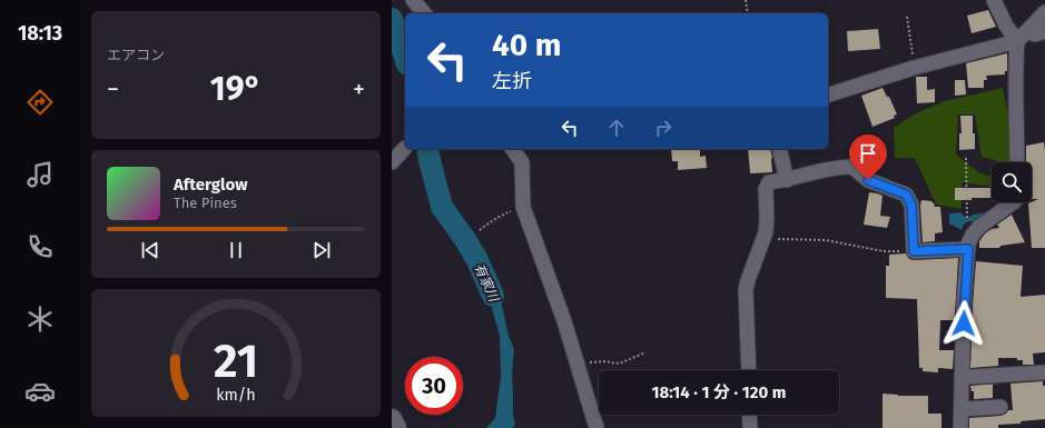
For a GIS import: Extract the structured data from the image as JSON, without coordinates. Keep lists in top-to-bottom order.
{
  "water": ["有家川"],
  "page": {
    "tabs": "18:13",
    "tile": "エアコン",
    "turn": ["40 m", "左折"],
    "heat": ["−", "19°", "+"],
    "song": ["Afterglow", "The Pines"],
    "limit": "30",
    "trip": "18:14 · 1 分 · 120 m",
    "gauge": ["21", "km/h"]
  }
}
